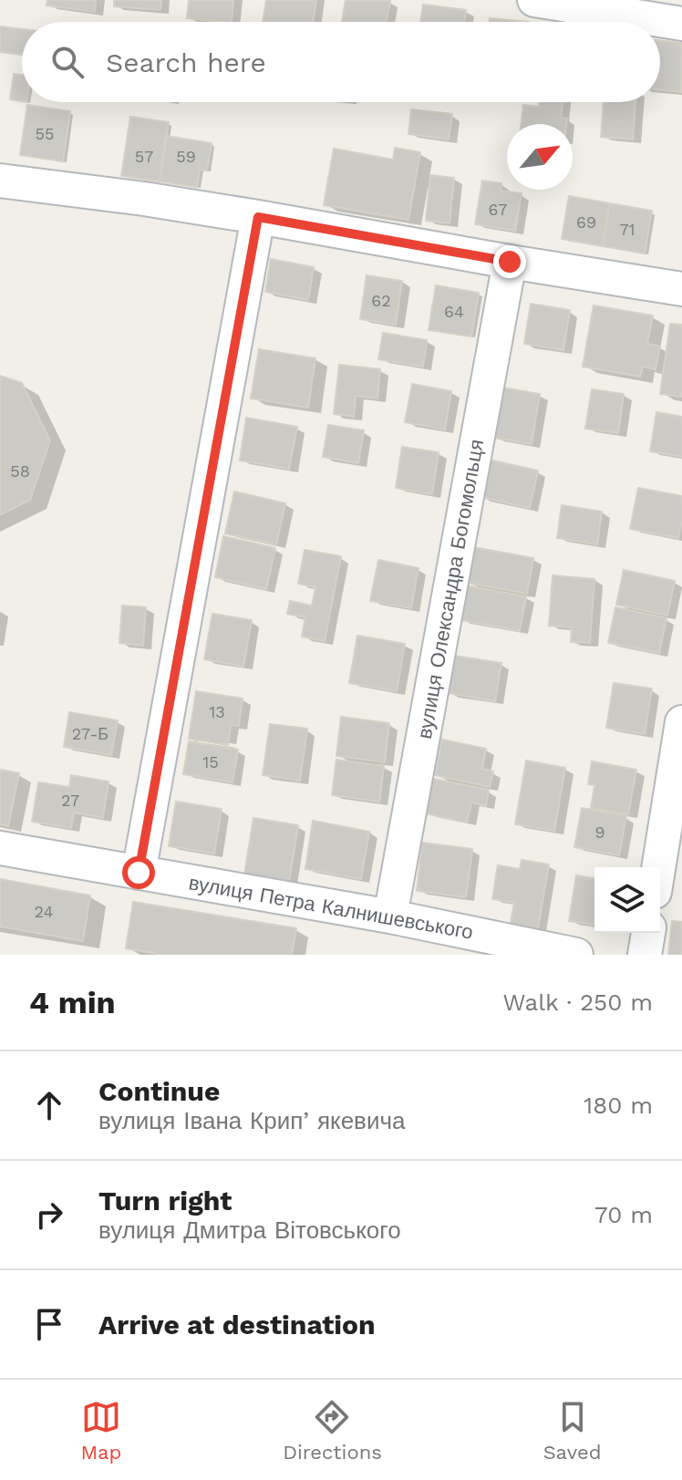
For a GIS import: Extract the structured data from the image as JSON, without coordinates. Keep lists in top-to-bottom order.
{
  "streets": {
    "street": ["вулиця Олександра Богомольця", "вулиця Петра Калнишевського"]
  },
  "crossings": [
    ["вулиця Олександра Богомольця", "вулиця Петра Калнишевського"]
  ],
  "house_numbers": [
    "55",
    "57",
    "59",
    "67",
    "69",
    "71",
    "62",
    "64",
    "58",
    "13",
    "27-Б",
    "15",
    "27",
    "9",
    "24"
  ],
  "north": "top right",
  "page": {
    "search": "Search here",
    "heading": ["4 min", "Walk · 250 m"],
    "list": [
      ["Continue", "вулиця Івана Крипʼякевича", "180 m"],
      ["Turn right", "вулиця Дмитра Вітовського", "70 m"],
      "Arrive at destination"
    ],
    "nav": ["Map", "Directions", "Saved"]
  }
}
